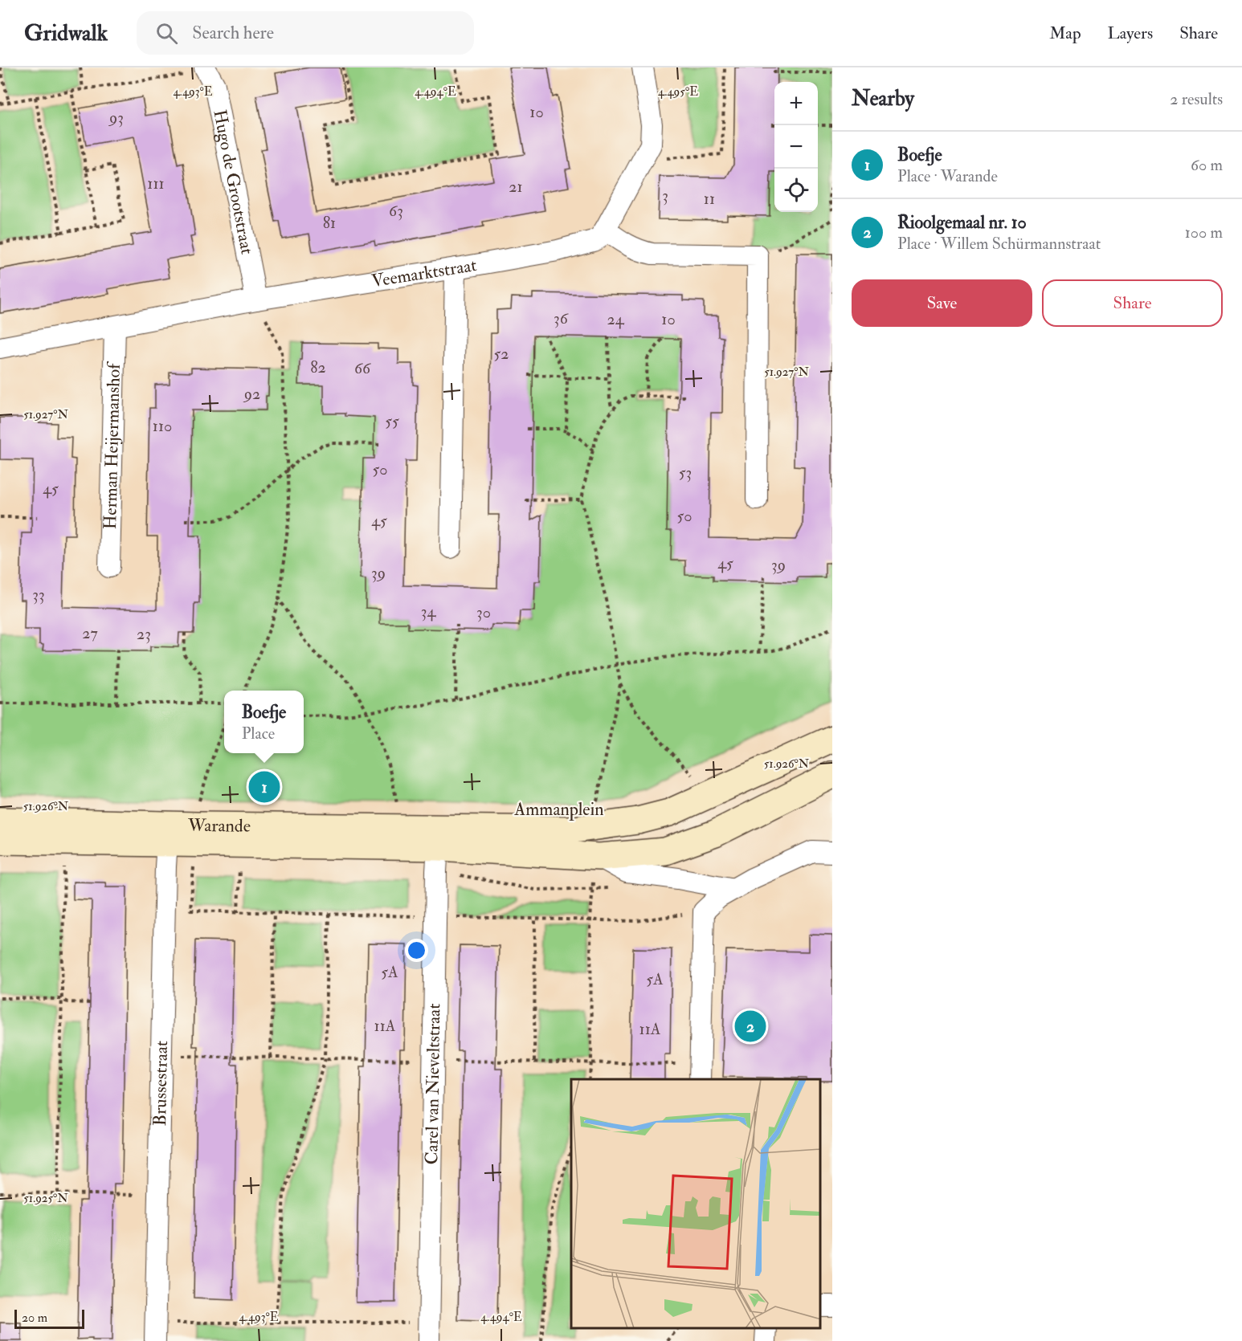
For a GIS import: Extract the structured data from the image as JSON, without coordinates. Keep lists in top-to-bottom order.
{
  "streets": {
    "street": [
      "Hugo de Grootstraat",
      "Veemarktstraat",
      "Herman Heijermanshof",
      "Ammanplein",
      "Warande",
      "Brussestraat",
      "Carel van Nieveltstraat"
    ]
  },
  "crossings": [
    ["Hugo de Grootstraat", "Veemarktstraat"],
    ["Veemarktstraat", "Herman Heijermanshof"],
    ["Ammanplein", "Warande"],
    ["Ammanplein", "Carel van Nieveltstraat"],
    ["Warande", "Brussestraat"],
    ["Warande", "Carel van Nieveltstraat"]
  ],
  "house_numbers": [
    "10",
    "93",
    "111",
    "21",
    "3",
    "11",
    "63",
    "81",
    "36",
    "24",
    "10",
    "52",
    "82",
    "66",
    "92",
    "55",
    "110",
    "50",
    "53",
    "45",
    "50",
    "45",
    "45",
    "39",
    "39",
    "33",
    "34",
    "30",
    "27",
    "23",
    "5A",
    "5A",
    "11A",
    "11A"
  ],
  "scale_bar": "20 m",
  "page": {
    "header": "Gridwalk",
    "search": "Search here",
    "nav": ["Map", "Layers", "Share"],
    "heading": ["Nearby", "2 results"],
    "map_buttons": ["+", "−"],
    "list": [
      {
        "mark": "1",
        "name": "Boefje",
        "note": "Place · Warande",
        "value": "60 m"
      },
      {
        "mark": "2",
        "name": "Rioolgemaal nr. 10",
        "note": "Place · Willem Schürmannstraat",
        "value": "100 m"
      }
    ],
    "buttons": ["Save", "Share"],
    "popup": ["Boefje", "Place"],
    "pins": ["1", "2"],
    "scale": "20 m"
  },
  "coordinates": [
    "4.493°E",
    "4.494°E",
    "4.495°E",
    "51.927°N",
    "51.926°N",
    "51.925°N"
  ]
}
